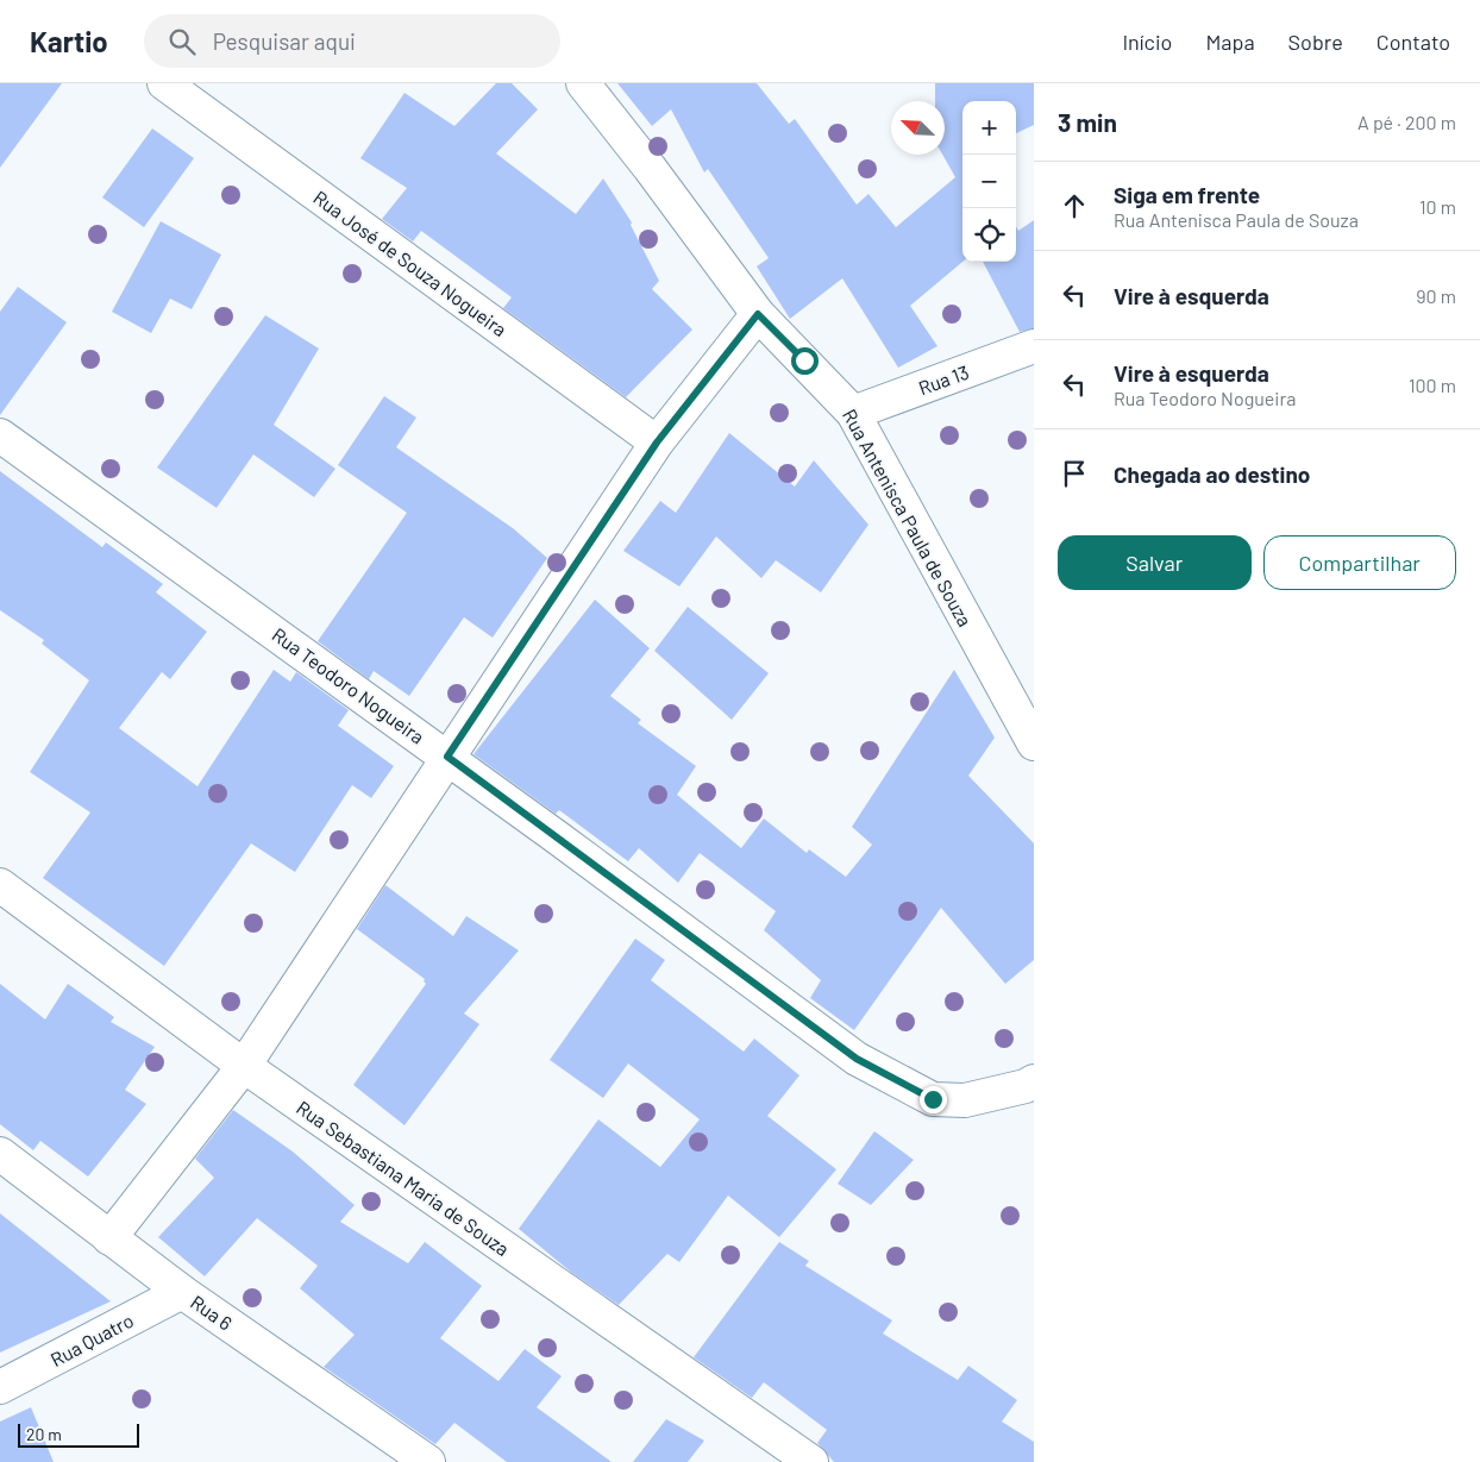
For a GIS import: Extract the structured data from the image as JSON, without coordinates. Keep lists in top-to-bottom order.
{
  "streets": {
    "street": [
      "Rua José de Souza Nogueira",
      "Rua 13",
      "Rua Antenisca Paula de Souza",
      "Rua Teodoro Nogueira",
      "Rua Sebastiana Maria de Souza",
      "Rua 6",
      "Rua Quatro"
    ]
  },
  "crossings": [
    ["Rua 13", "Rua Antenisca Paula de Souza"],
    ["Rua 6", "Rua Quatro"]
  ],
  "scale_bar": "20 m",
  "north": "top left",
  "page": {
    "header": "Kartio",
    "search": "Pesquisar aqui",
    "nav": [
      "Início",
      "Mapa",
      "Sobre",
      "Contato"
    ],
    "heading": ["3 min", "A pé · 200 m"],
    "map_buttons": ["+", "−"],
    "list": [
      ["Siga em frente", "Rua Antenisca Paula de Souza", "10 m"],
      ["Vire à esquerda", "90 m"],
      ["Vire à esquerda", "Rua Teodoro Nogueira", "100 m"],
      "Chegada ao destino"
    ],
    "buttons": ["Salvar", "Compartilhar"],
    "scale": "20 m"
  }
}
